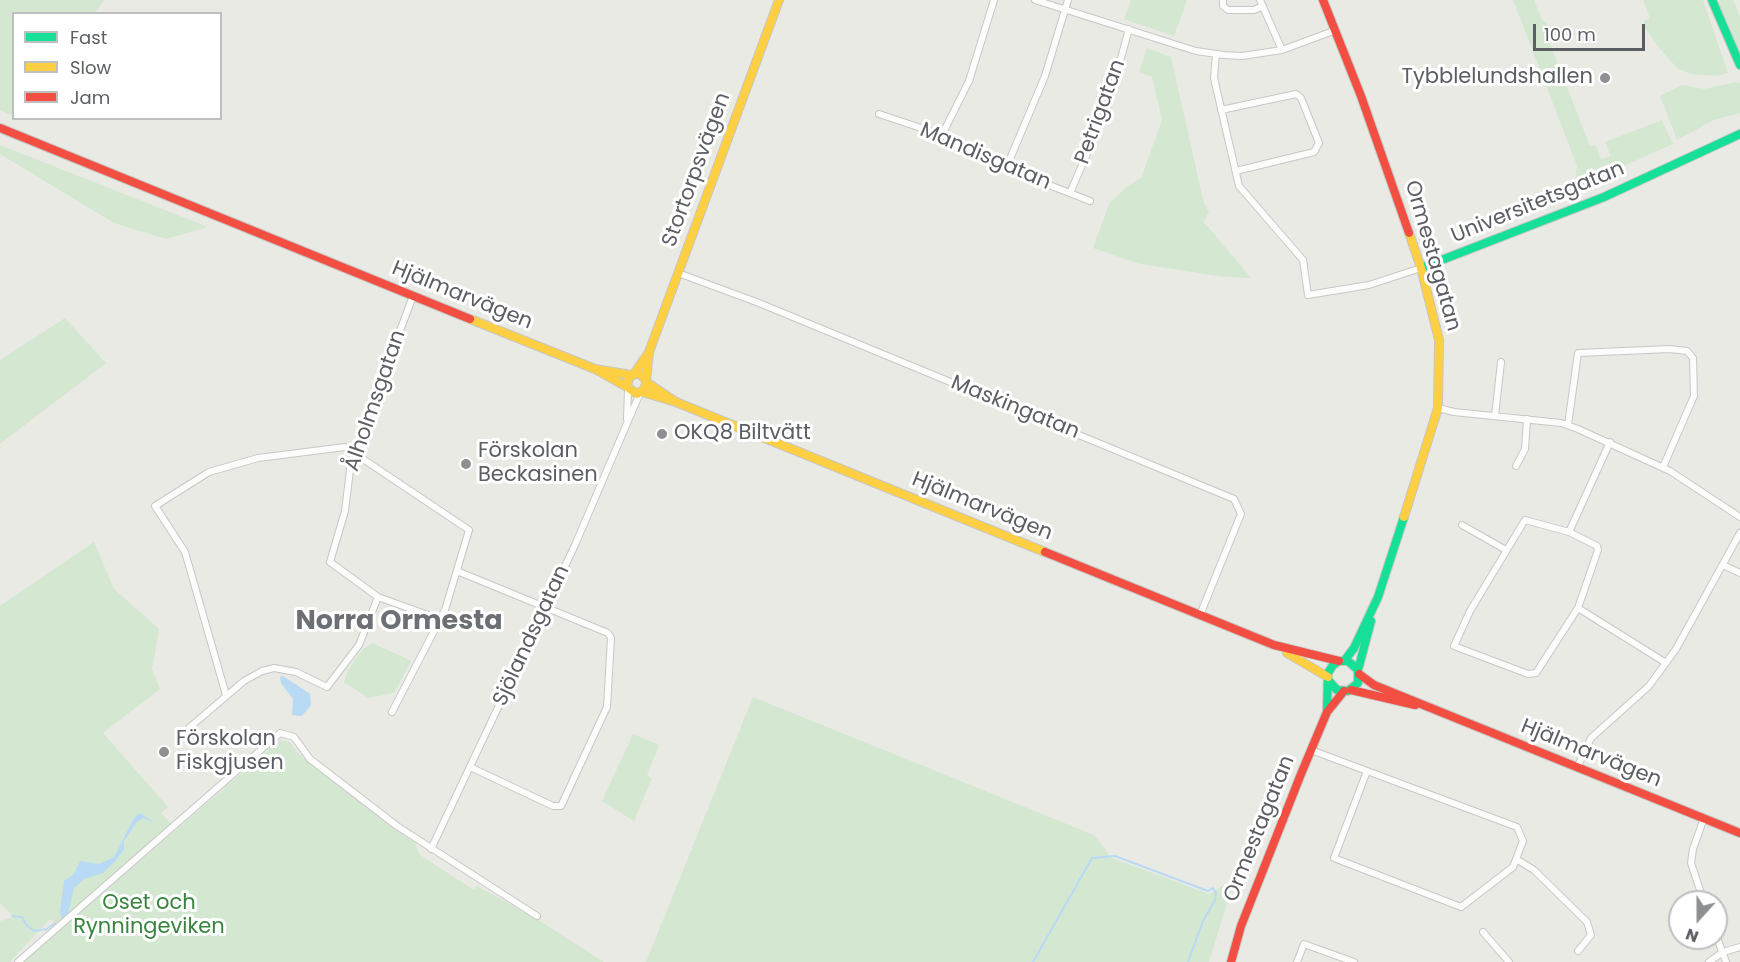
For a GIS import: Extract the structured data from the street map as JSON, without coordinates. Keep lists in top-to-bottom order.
{
  "streets": {
    "main road": [
      "Stortorpsvägen",
      "Universitetsgatan",
      "Ormestagatan",
      "Hjälmarvägen"
    ],
    "street": [
      "Petrigatan",
      "Mandisgatan",
      "Ålholmsgatan",
      "Maskingatan",
      "Sjölandsgatan"
    ]
  },
  "crossings": [
    ["Petrigatan", "Mandisgatan"],
    ["Stortorpsvägen", "Hjälmarvägen"],
    ["Stortorpsvägen", "Maskingatan"],
    ["Stortorpsvägen", "Sjölandsgatan"],
    ["Universitetsgatan", "Ormestagatan"],
    ["Ormestagatan", "Hjälmarvägen"],
    ["Hjälmarvägen", "Ålholmsgatan"],
    ["Hjälmarvägen", "Maskingatan"],
    ["Hjälmarvägen", "Sjölandsgatan"]
  ],
  "districts": ["Norra Ormesta"],
  "parks": ["Oset och Rynningeviken"],
  "places": [
    "Tybblelundshallen",
    "OKQ8 Biltvätt",
    "Förskolan Beckasinen",
    "Förskolan Fiskgjusen"
  ],
  "legend": ["Fast", "Slow", "Jam"],
  "scale_bar": "100 m",
  "north": "bottom"
}
